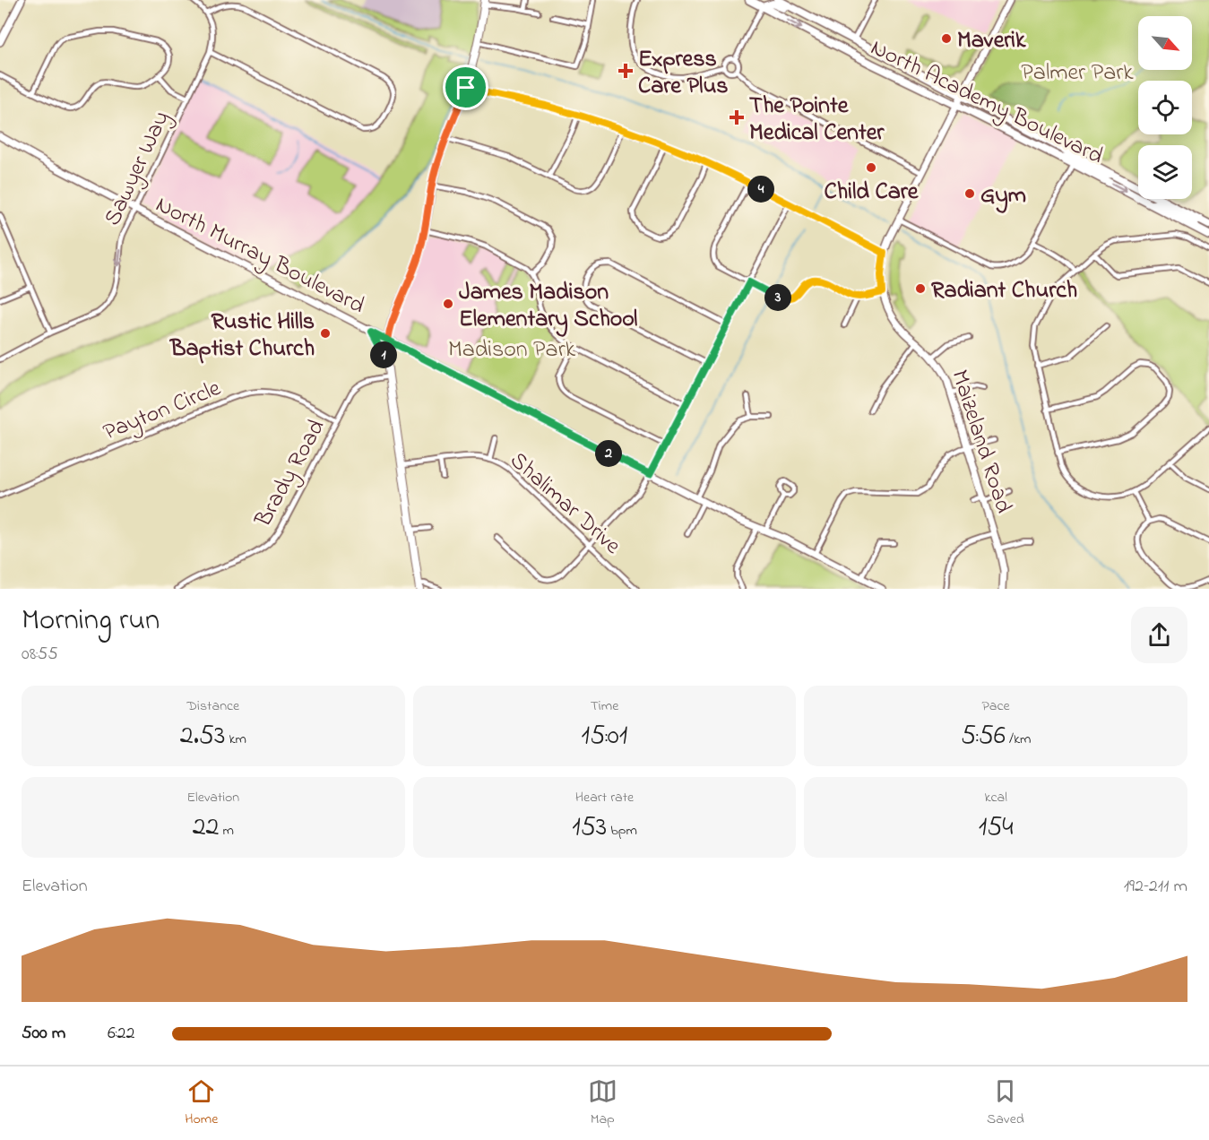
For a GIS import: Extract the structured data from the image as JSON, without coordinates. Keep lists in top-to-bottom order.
{
  "streets": {
    "highway": ["North Academy Boulevard"],
    "main road": ["North Murray Boulevard", "Maizeland Road"],
    "street": [
      "Sawyer Way",
      "Payton Circle",
      "Brady Road",
      "Shalimar Drive"
    ]
  },
  "crossings": [
    ["North Academy Boulevard", "Maizeland Road"],
    ["Sawyer Way", "North Murray Boulevard"],
    ["Payton Circle", "Brady Road"]
  ],
  "parks": ["Palmer Park", "Madison Park"],
  "places": {
    "other": [
      "Maverik",
      "Child Care",
      "Gym",
      "Radiant Church",
      "James Madison Elementary School",
      "Rustic Hills Baptist Church"
    ],
    "health": ["Express Care Plus", "The Pointe Medical Center"]
  },
  "north": "bottom right",
  "page": {
    "pins": [
      "4",
      "3",
      "1",
      "2"
    ],
    "heading": ["Morning run", "08:55"],
    "stats": [
      ["Distance", "2.53 km"],
      ["Time", "15:01"],
      ["Pace", "5:56 /km"],
      ["Elevation", "22 m"],
      ["Heart rate", "153 bpm"],
      ["kcal", "154"]
    ],
    "chart": ["Elevation", "192–211 m"],
    "list": [
      {
        "name": "500 m",
        "note": "6:22"
      }
    ],
    "tabs": ["Home", "Map", "Saved"]
  }
}
